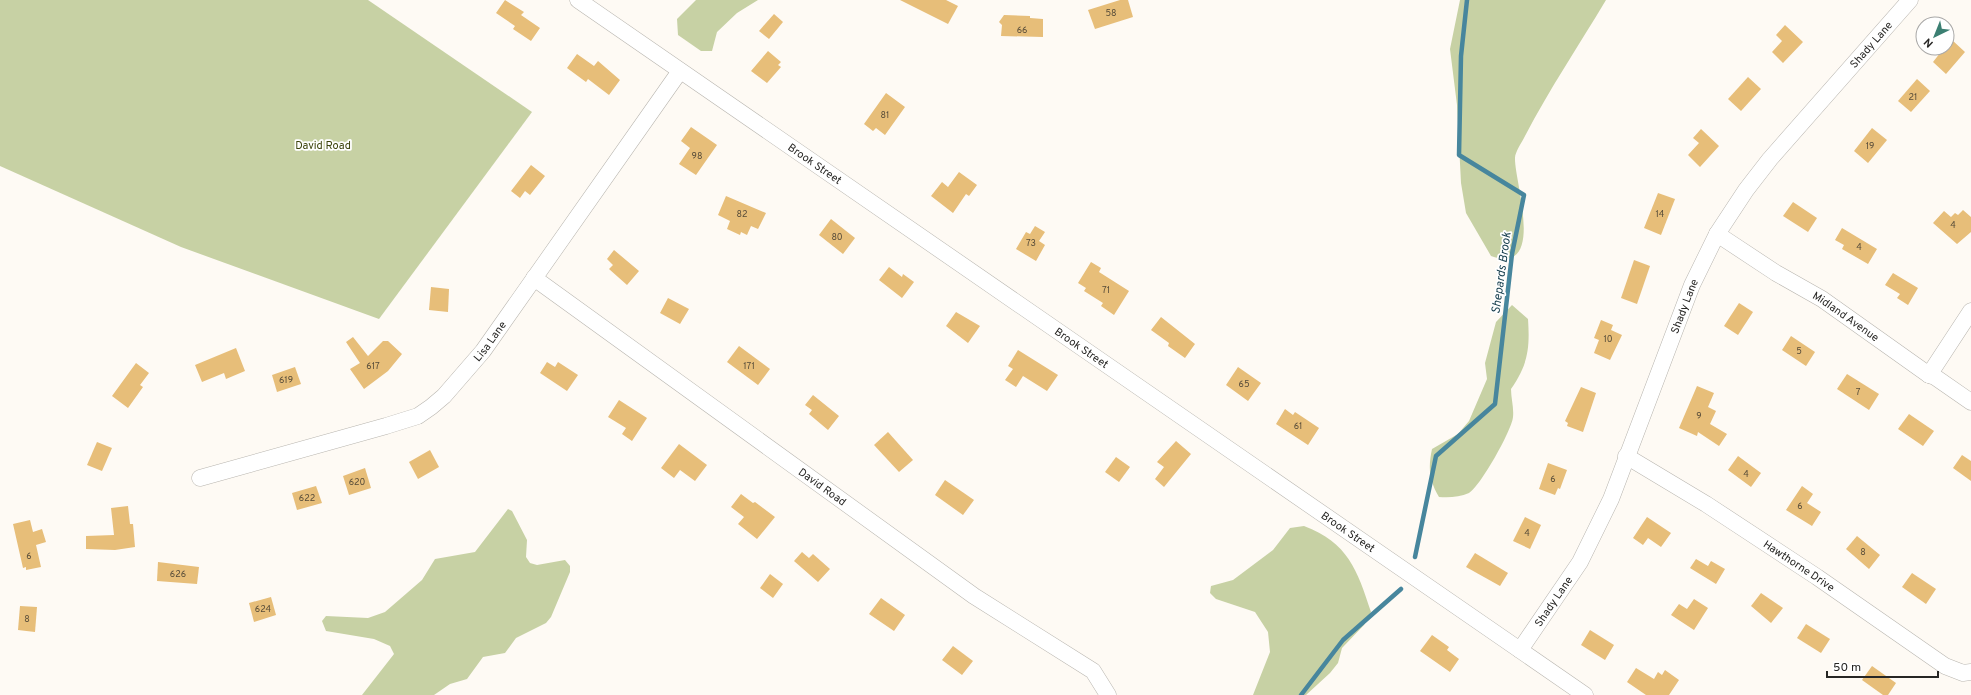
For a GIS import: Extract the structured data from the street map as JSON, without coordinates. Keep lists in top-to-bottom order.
{
  "streets": {
    "street": [
      "Shady Lane",
      "Brook Street",
      "Midland Avenue",
      "Lisa Lane",
      "David Road",
      "Hawthorne Drive"
    ]
  },
  "crossings": [
    ["Shady Lane", "Brook Street"],
    ["Shady Lane", "Midland Avenue"],
    ["Shady Lane", "Hawthorne Drive"],
    ["Brook Street", "Lisa Lane"],
    ["Lisa Lane", "David Road"]
  ],
  "water": ["Shepards Brook"],
  "parks": ["David Road"],
  "house_numbers": [
    "58",
    "66",
    "21",
    "81",
    "19",
    "98",
    "82",
    "14",
    "4",
    "80",
    "73",
    "4",
    "71",
    "10",
    "5",
    "617",
    "171",
    "619",
    "65",
    "7",
    "9",
    "61",
    "4",
    "6",
    "620",
    "622",
    "6",
    "4",
    "8",
    "6",
    "626",
    "624",
    "8"
  ],
  "scale_bar": "50 m",
  "north": "bottom left"
}
